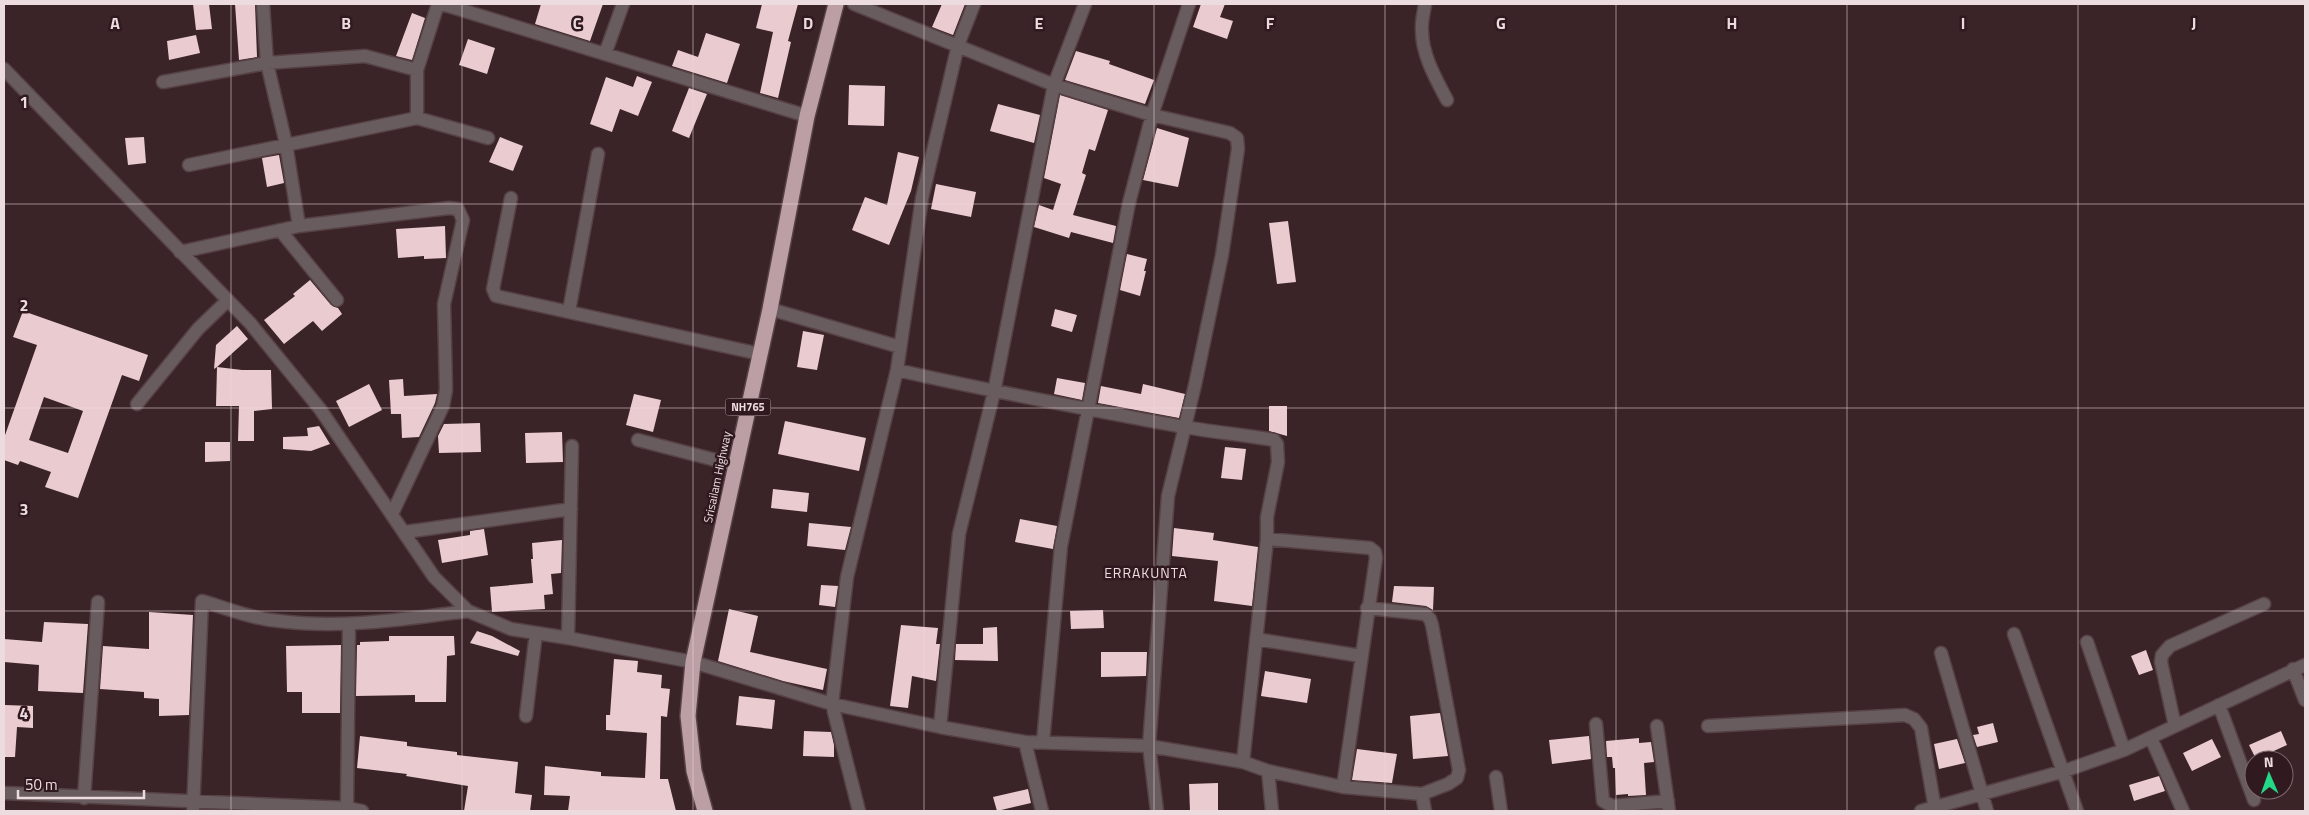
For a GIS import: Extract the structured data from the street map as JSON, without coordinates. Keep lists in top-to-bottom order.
{
  "streets": {
    "highway": ["NH765", "Srisailam Highway"]
  },
  "districts": ["ERRAKUNTA"],
  "scale_bar": "50 m",
  "north": "top",
  "grid": {
    "columns": [
      "A",
      "B",
      "C",
      "D",
      "E",
      "F",
      "G",
      "H",
      "I",
      "J"
    ],
    "rows": [
      "1",
      "2",
      "3",
      "4"
    ]
  }
}
